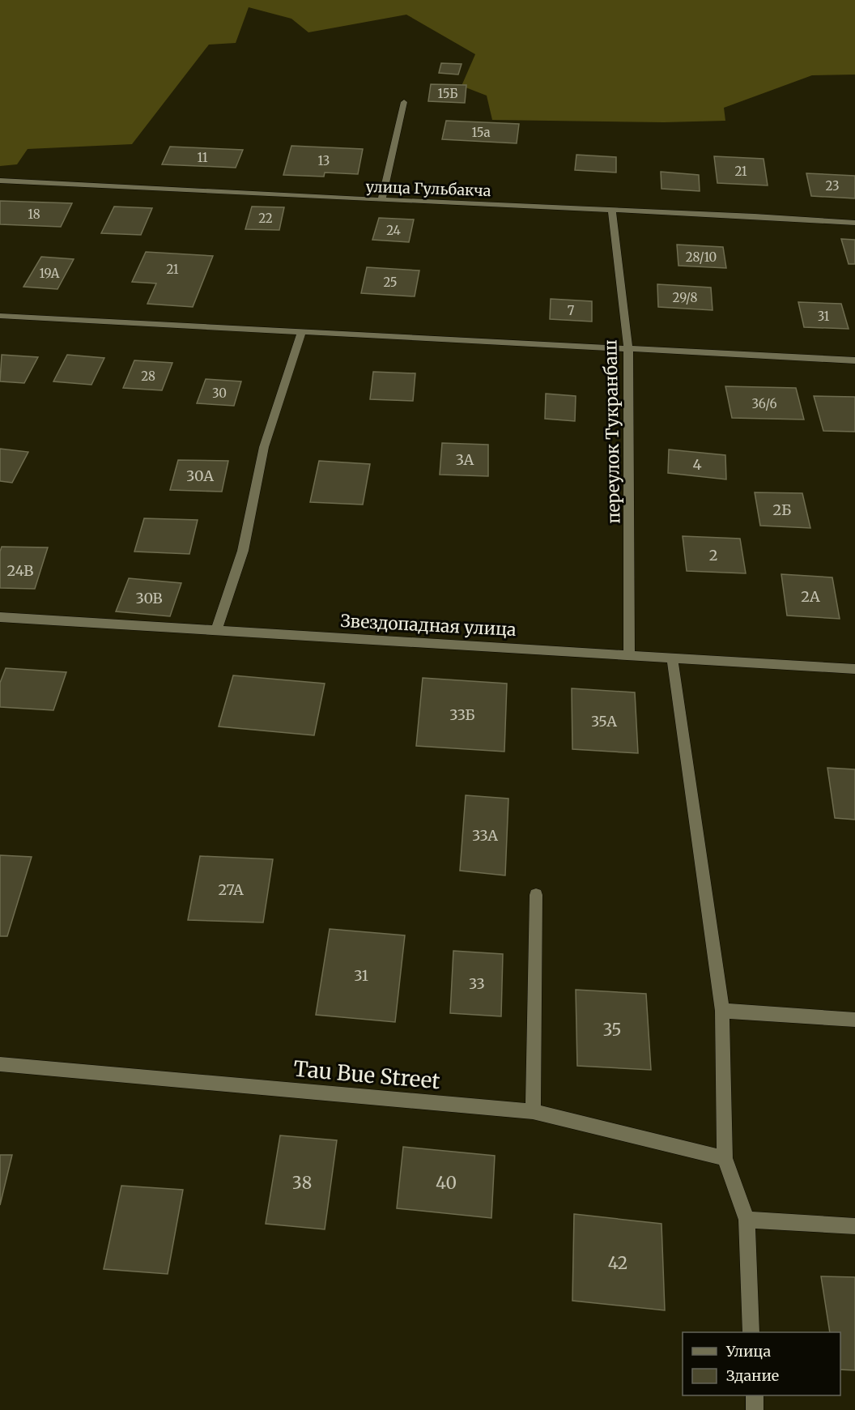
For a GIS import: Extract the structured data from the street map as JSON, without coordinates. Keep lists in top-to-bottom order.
{
  "streets": {
    "street": [
      "улица Гульбакча",
      "переулок Тукранбаш",
      "Звездопадная улица",
      "Tau Bue Street"
    ]
  },
  "crossings": [
    ["улица Гульбакча", "переулок Тукранбаш"],
    ["переулок Тукранбаш", "Звездопадная улица"]
  ],
  "house_numbers": [
    "15Б",
    "15а",
    "11",
    "13",
    "21",
    "23",
    "18",
    "22",
    "24",
    "28/10",
    "21",
    "19А",
    "25",
    "29/8",
    "7",
    "31",
    "28",
    "30",
    "36/6",
    "3А",
    "4",
    "30А",
    "2Б",
    "2",
    "24В",
    "2А",
    "30В",
    "33Б",
    "35А",
    "33А",
    "27А",
    "31",
    "33",
    "35",
    "38",
    "40",
    "42"
  ],
  "legend": ["Улица", "Здание"]
}
